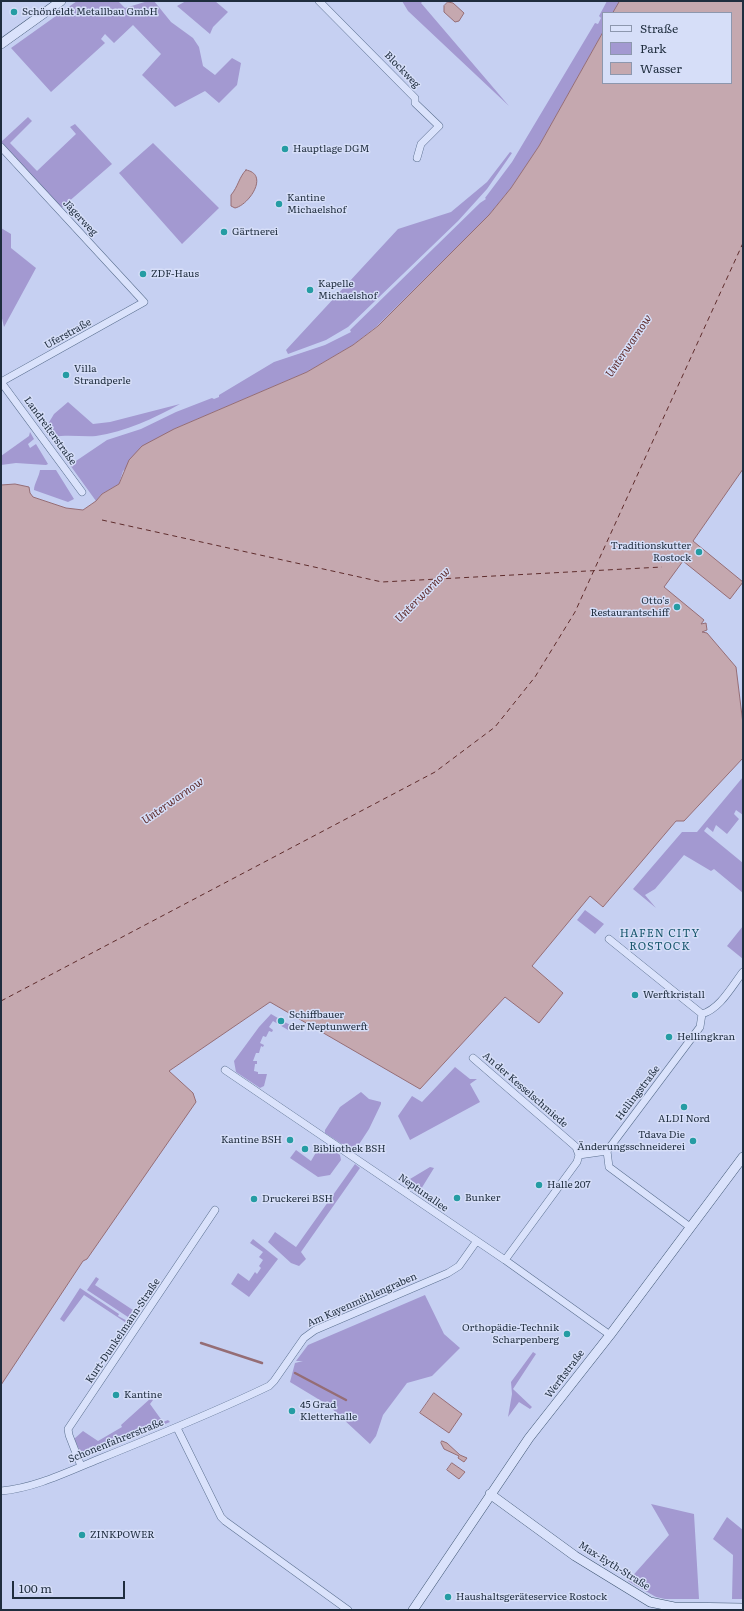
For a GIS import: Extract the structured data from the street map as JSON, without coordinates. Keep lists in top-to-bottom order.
{
  "streets": {
    "street": [
      "Blockweg",
      "Jägerweg",
      "Uferstraße",
      "Landreiterstraße",
      "An der Kesselschmiede",
      "Hellingstraße",
      "Neptunallee",
      "Am Kayenmühlengraben",
      "Kurt-Dunkelmann-Straße",
      "Werftstraße",
      "Schonenfahrerstraße",
      "Max-Eyth-Straße"
    ]
  },
  "crossings": [
    ["Jägerweg", "Uferstraße"],
    ["Uferstraße", "Landreiterstraße"],
    ["Neptunallee", "Am Kayenmühlengraben"],
    ["Neptunallee", "Werftstraße"],
    ["Am Kayenmühlengraben", "Schonenfahrerstraße"],
    ["Kurt-Dunkelmann-Straße", "Schonenfahrerstraße"],
    ["Werftstraße", "Max-Eyth-Straße"]
  ],
  "districts": ["HAFEN CITY ROSTOCK"],
  "water": ["Unterwarnow"],
  "places": [
    "Schönfeldt Metallbau GmbH",
    "Hauptlage DGM",
    "Kantine Michaelshof",
    "Gärtnerei",
    "ZDF-Haus",
    "Kapelle Michaelshof",
    "Villa Strandperle",
    "Traditionskutter Rostock",
    "Otto's Restaurantschiff",
    "Werftkristall",
    "Schiffbauer der Neptunwerft",
    "Hellingkran",
    "ALDI Nord",
    "Kantine BSH",
    "Tdava Die Änderungsschneiderei",
    "Bibliothek BSH",
    "Halle 207",
    "Bunker",
    "Druckerei BSH",
    "Orthopädie-Technik Scharpenberg",
    "Kantine",
    "45 Grad Kletterhalle",
    "ZINKPOWER",
    "Haushaltsgeräteservice Rostock"
  ],
  "legend": ["Straße", "Park", "Wasser"],
  "scale_bar": "100 m"
}
